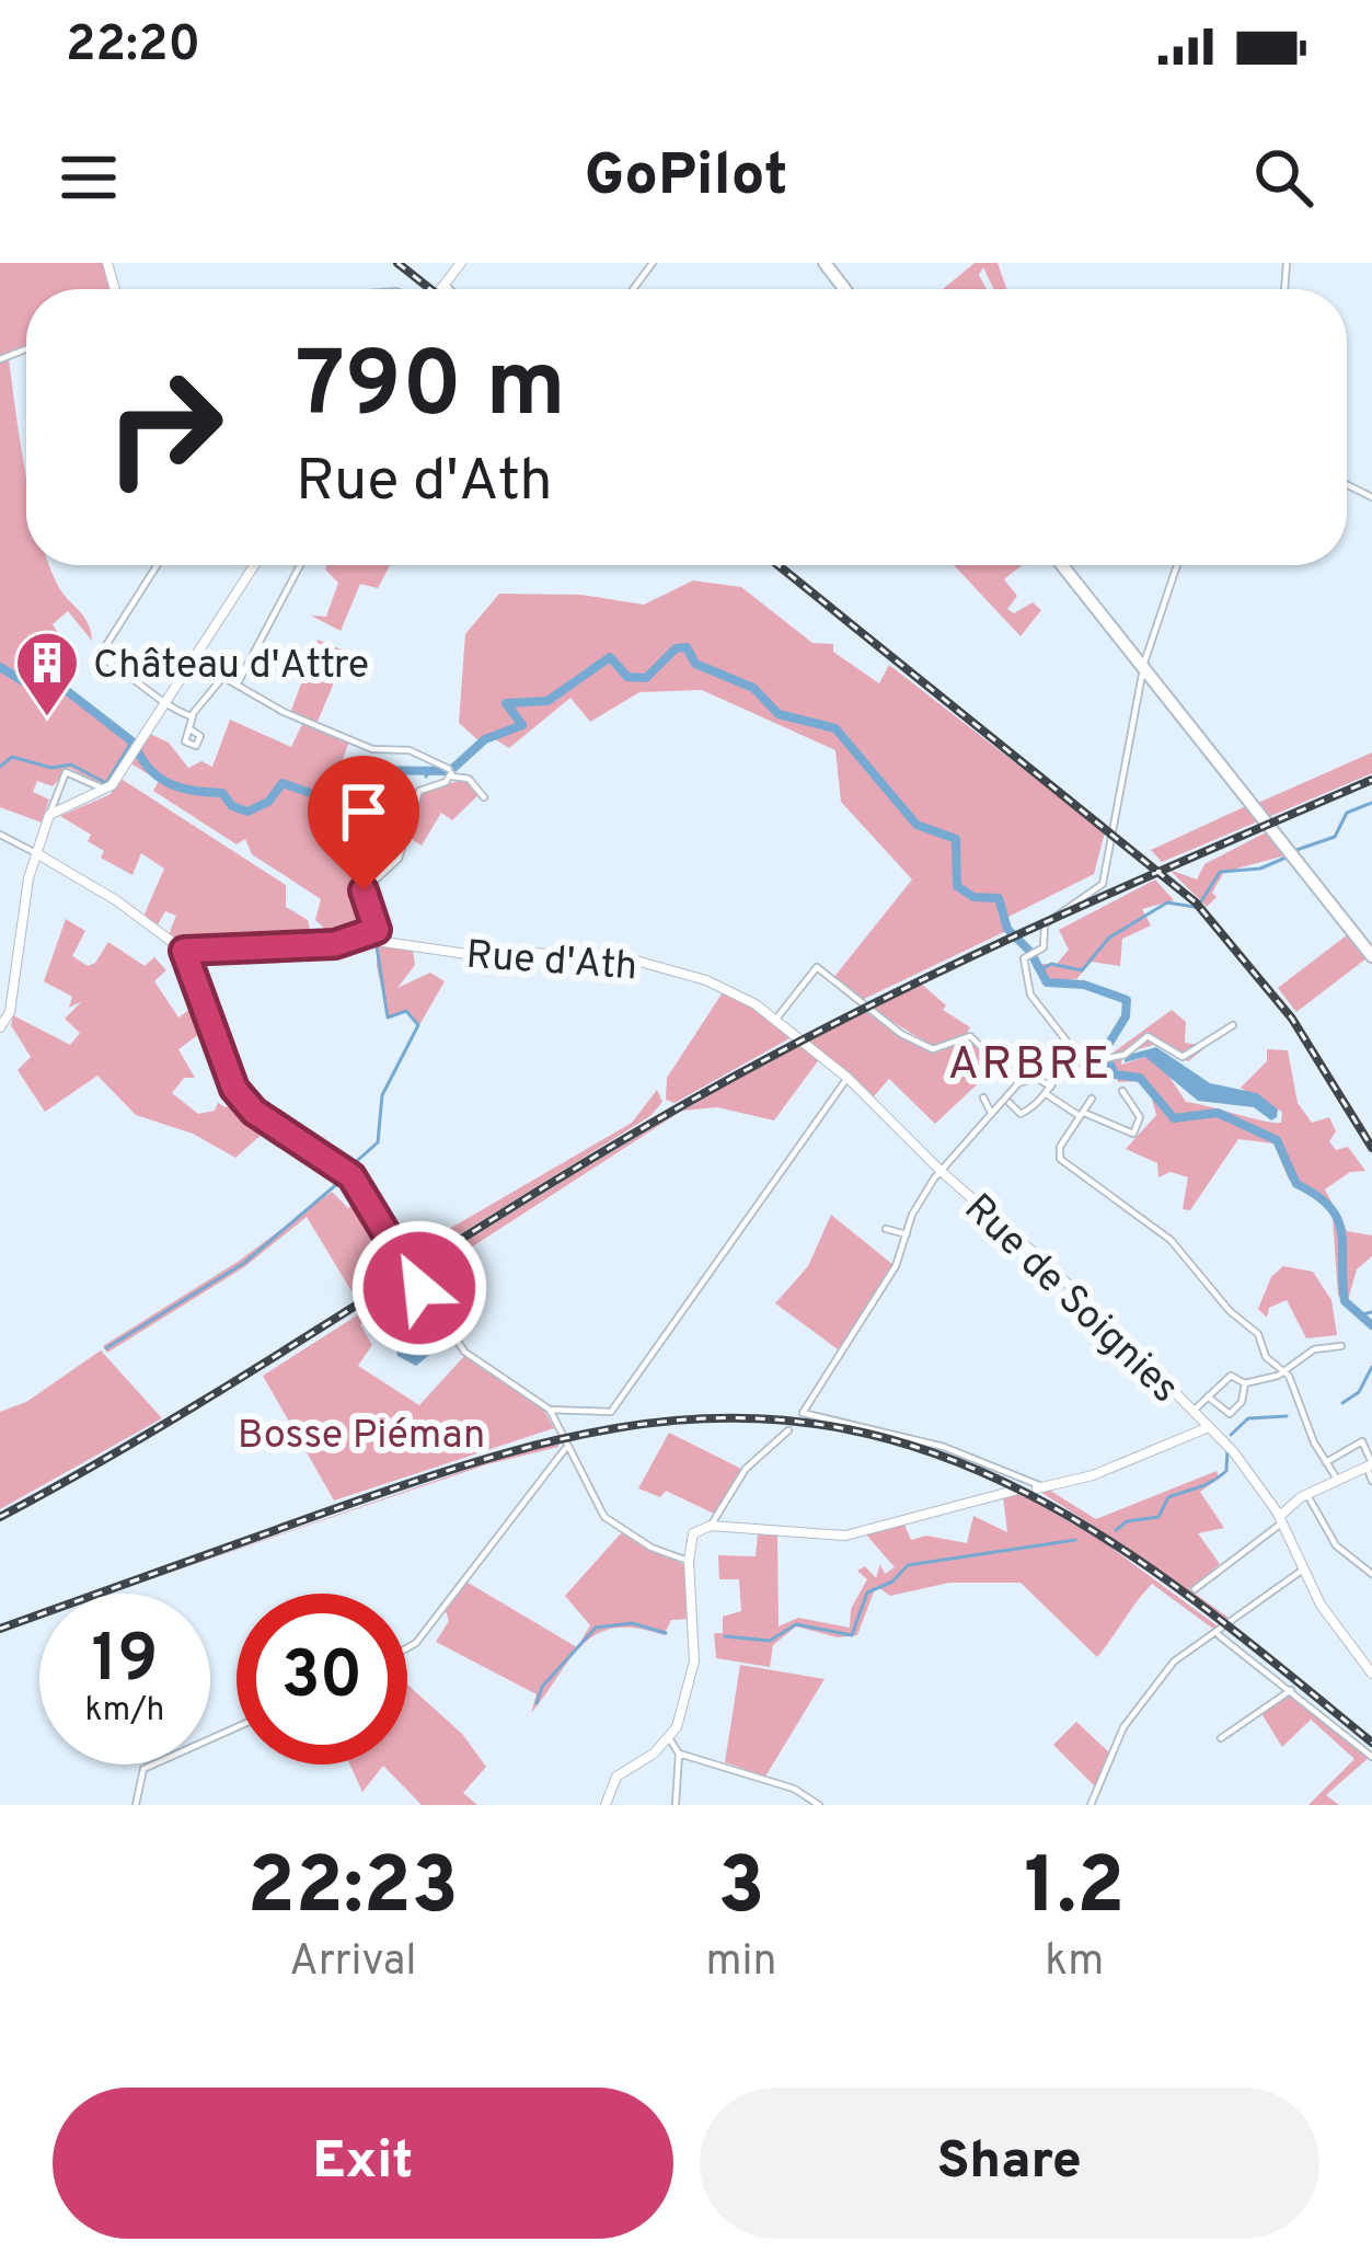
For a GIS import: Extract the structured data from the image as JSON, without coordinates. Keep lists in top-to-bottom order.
{
  "streets": {
    "street": ["Rue d'Ath", "Rue de Soignies"]
  },
  "crossings": [
    ["Rue d'Ath", "Rue de Soignies"]
  ],
  "districts": ["ARBRE"],
  "parks": ["Bosse Piéman"],
  "places": {
    "building": ["Château d'Attre"]
  },
  "page": {
    "status": "22:20",
    "header": "GoPilot",
    "turn": ["790 m", "Rue d'Ath"],
    "speed": "19 km/h",
    "limit": "30",
    "eta": [
      "22:23",
      "Arrival",
      "3",
      "min",
      "1.2",
      "km"
    ],
    "buttons": ["Exit", "Share"]
  }
}
